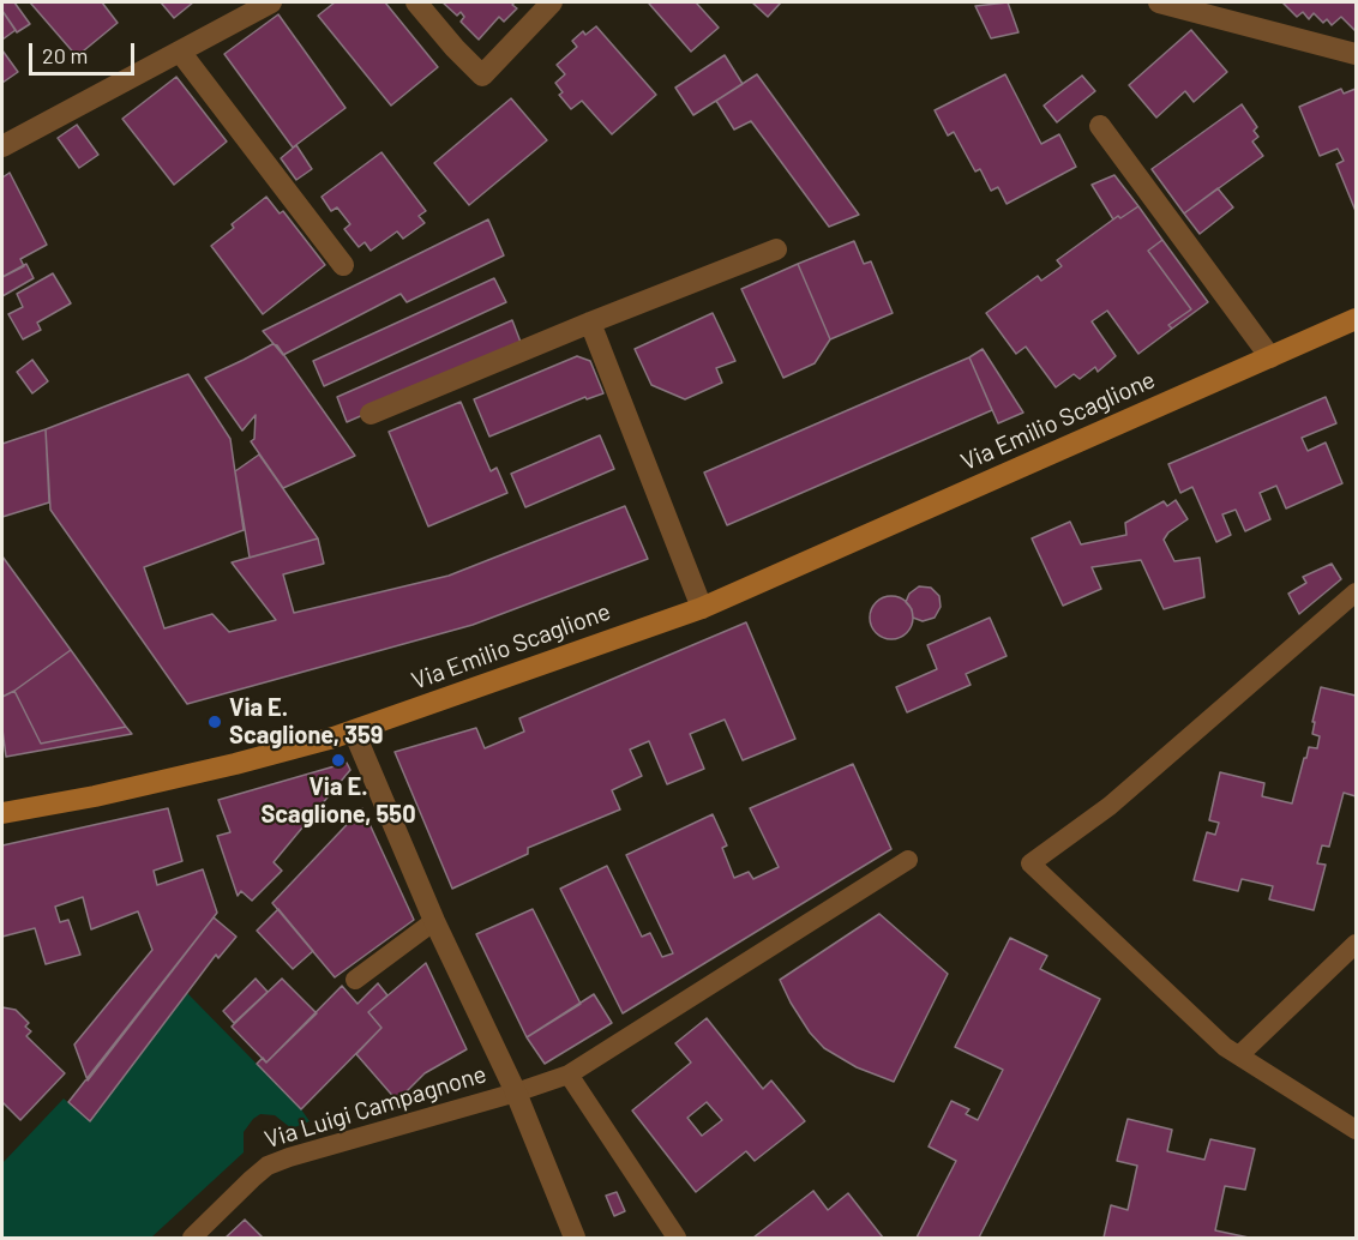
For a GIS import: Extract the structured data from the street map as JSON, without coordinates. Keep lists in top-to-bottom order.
{
  "streets": {
    "main road": ["Via Emilio Scaglione"],
    "street": ["Via Luigi Campagnone"]
  },
  "crossings": [
    ["Via Emilio Scaglione", "Via Luigi Campagnone"]
  ],
  "places": ["Via E. Scaglione, 359", "Via E. Scaglione, 550"],
  "scale_bar": "20 m"
}
